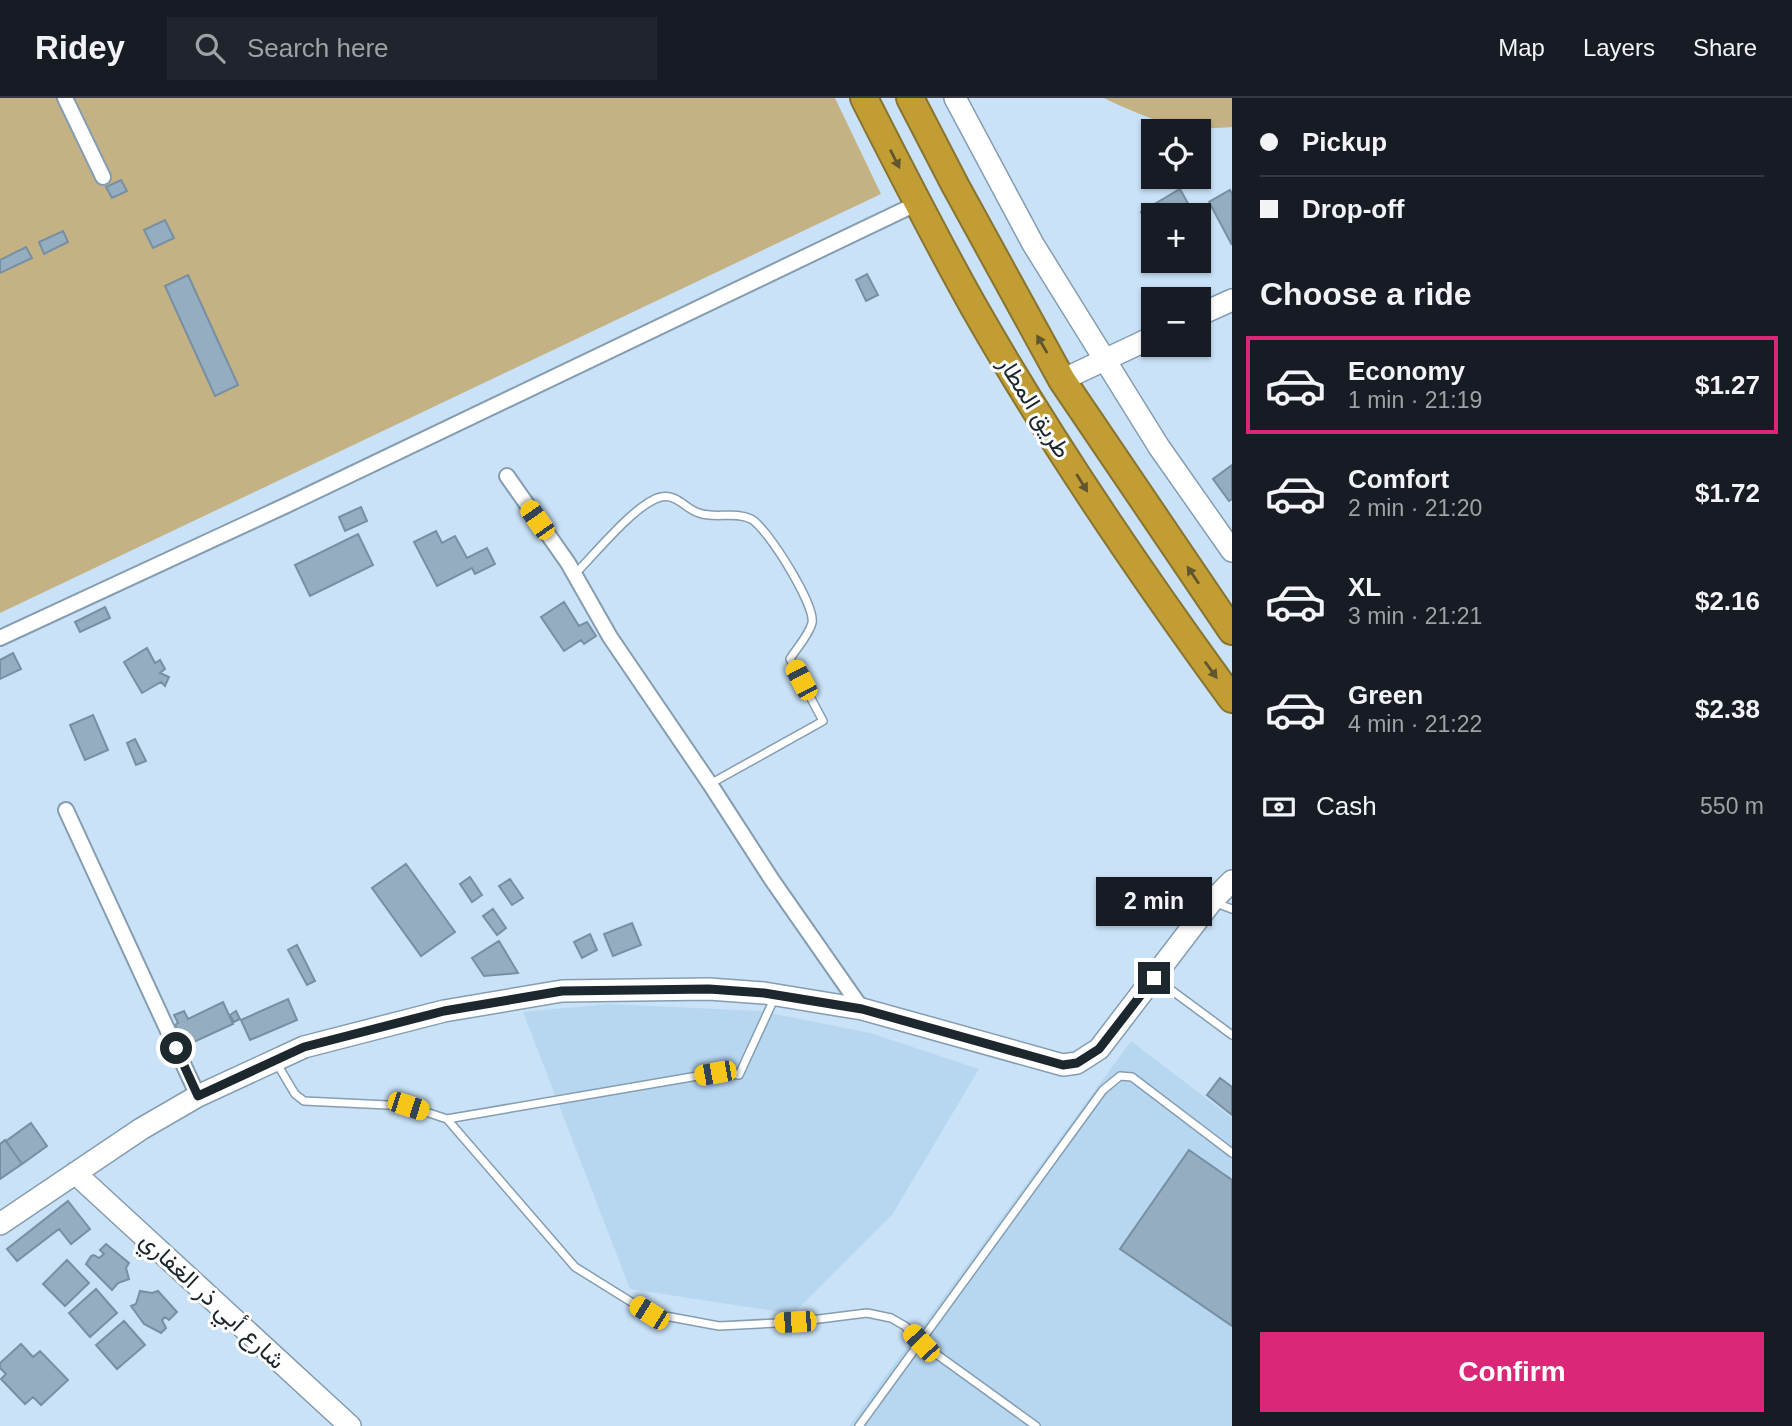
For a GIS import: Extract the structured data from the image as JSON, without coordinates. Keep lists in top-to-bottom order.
{
  "streets": {
    "highway": ["طريق المطار"],
    "street": ["شارع أبي ذر الغفاري"]
  },
  "page": {
    "header": "Ridey",
    "search": "Search here",
    "nav": ["Map", "Layers", "Share"],
    "banner": ["Pickup", "Drop-off"],
    "map_buttons": ["+", "−"],
    "heading": "Choose a ride",
    "list": [
      {
        "name": "Economy",
        "note": "1 min · 21:19",
        "value": "$1.27"
      },
      {
        "name": "Comfort",
        "note": "2 min · 21:20",
        "value": "$1.72"
      },
      {
        "name": "XL",
        "note": "3 min · 21:21",
        "value": "$2.16"
      },
      {
        "name": "Green",
        "note": "4 min · 21:22",
        "value": "$2.38"
      }
    ],
    "pay": ["Cash", "550 m"],
    "bubble": "2 min",
    "buttons": "Confirm"
  }
}
